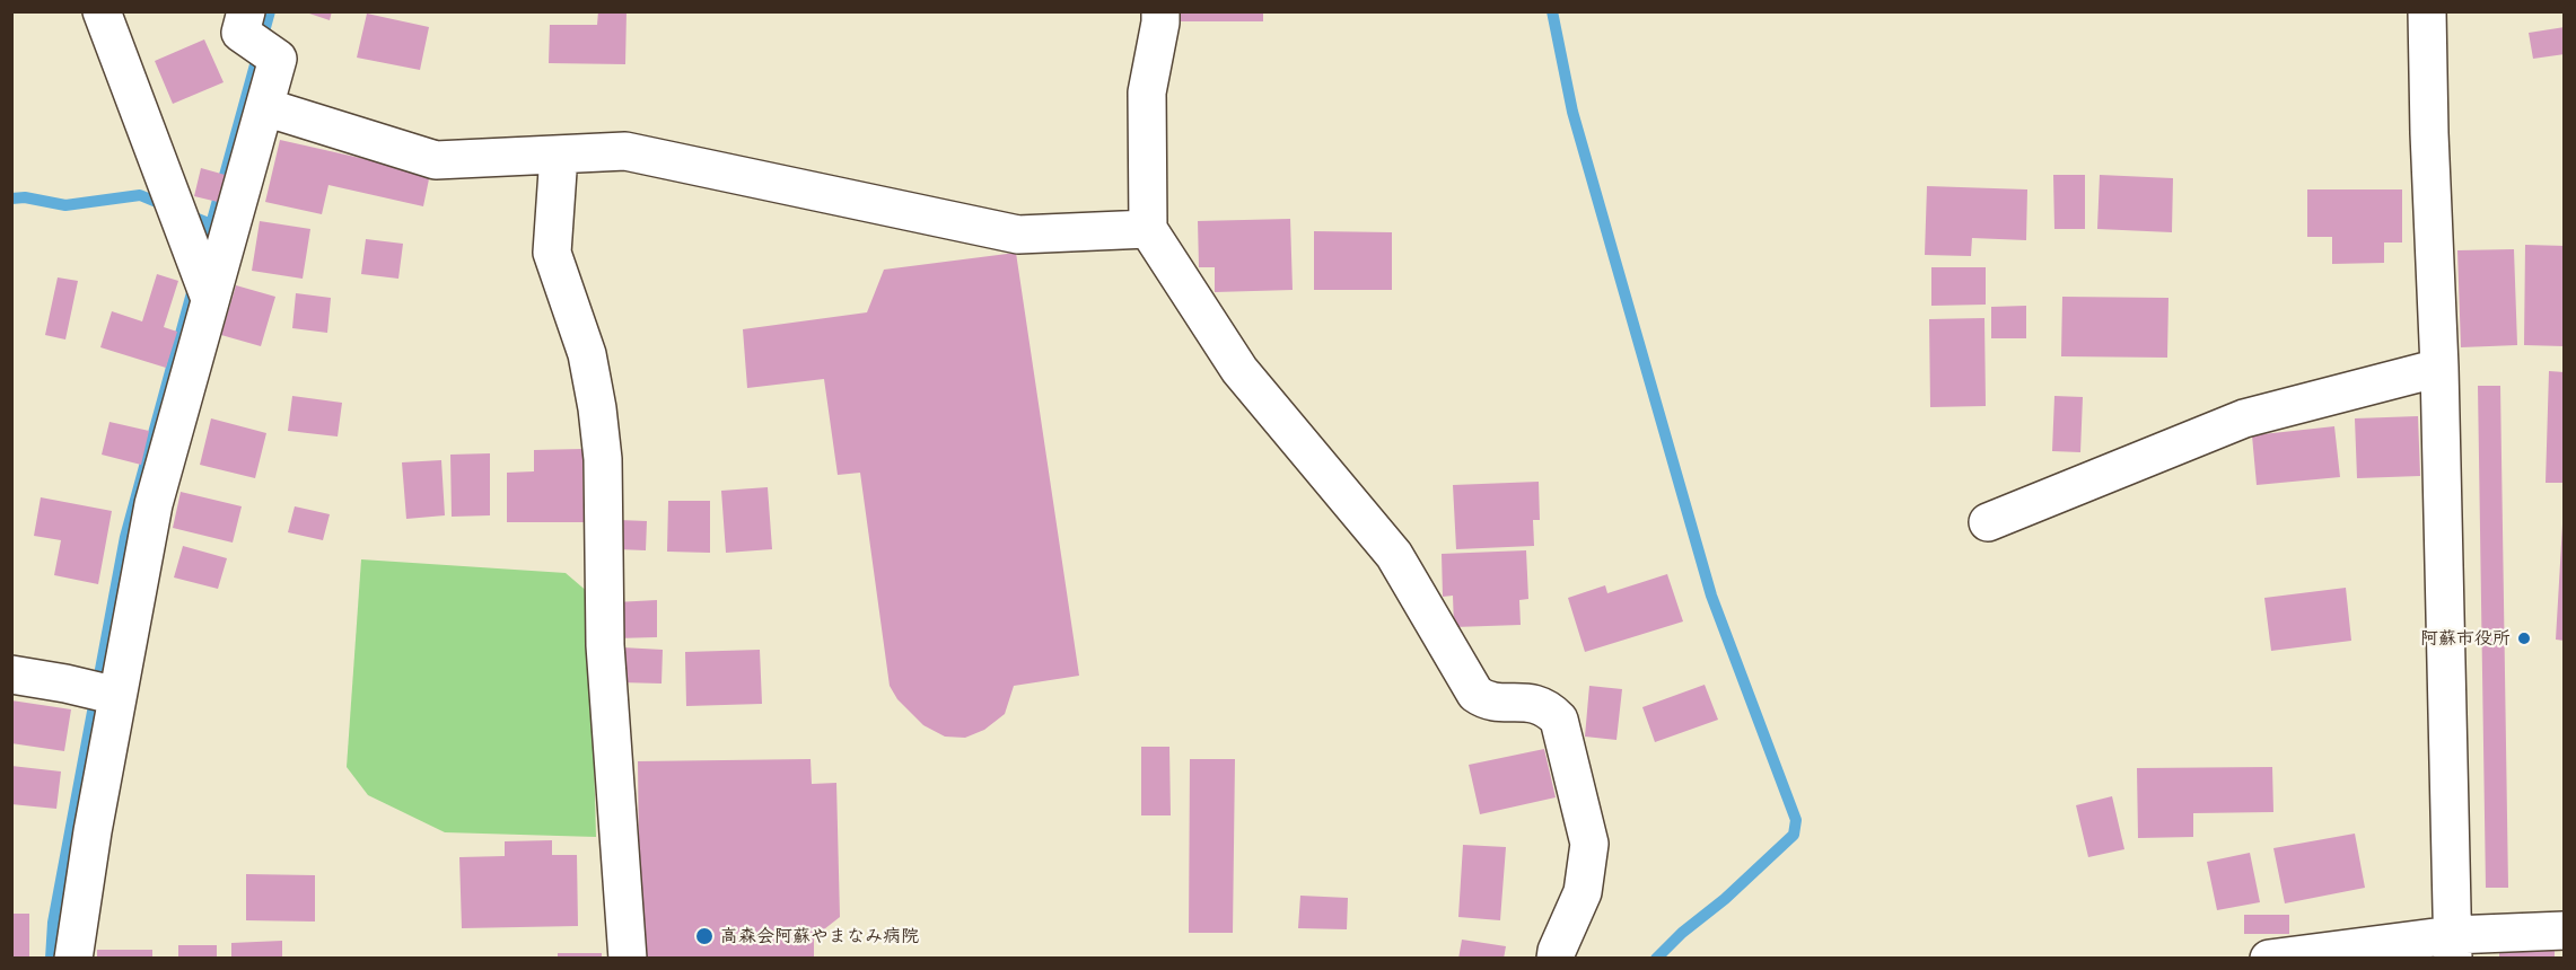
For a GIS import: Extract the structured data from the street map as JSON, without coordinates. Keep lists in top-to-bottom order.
{
  "places": ["阿蘇市役所", "高森会阿蘇やまなみ病院"]
}
